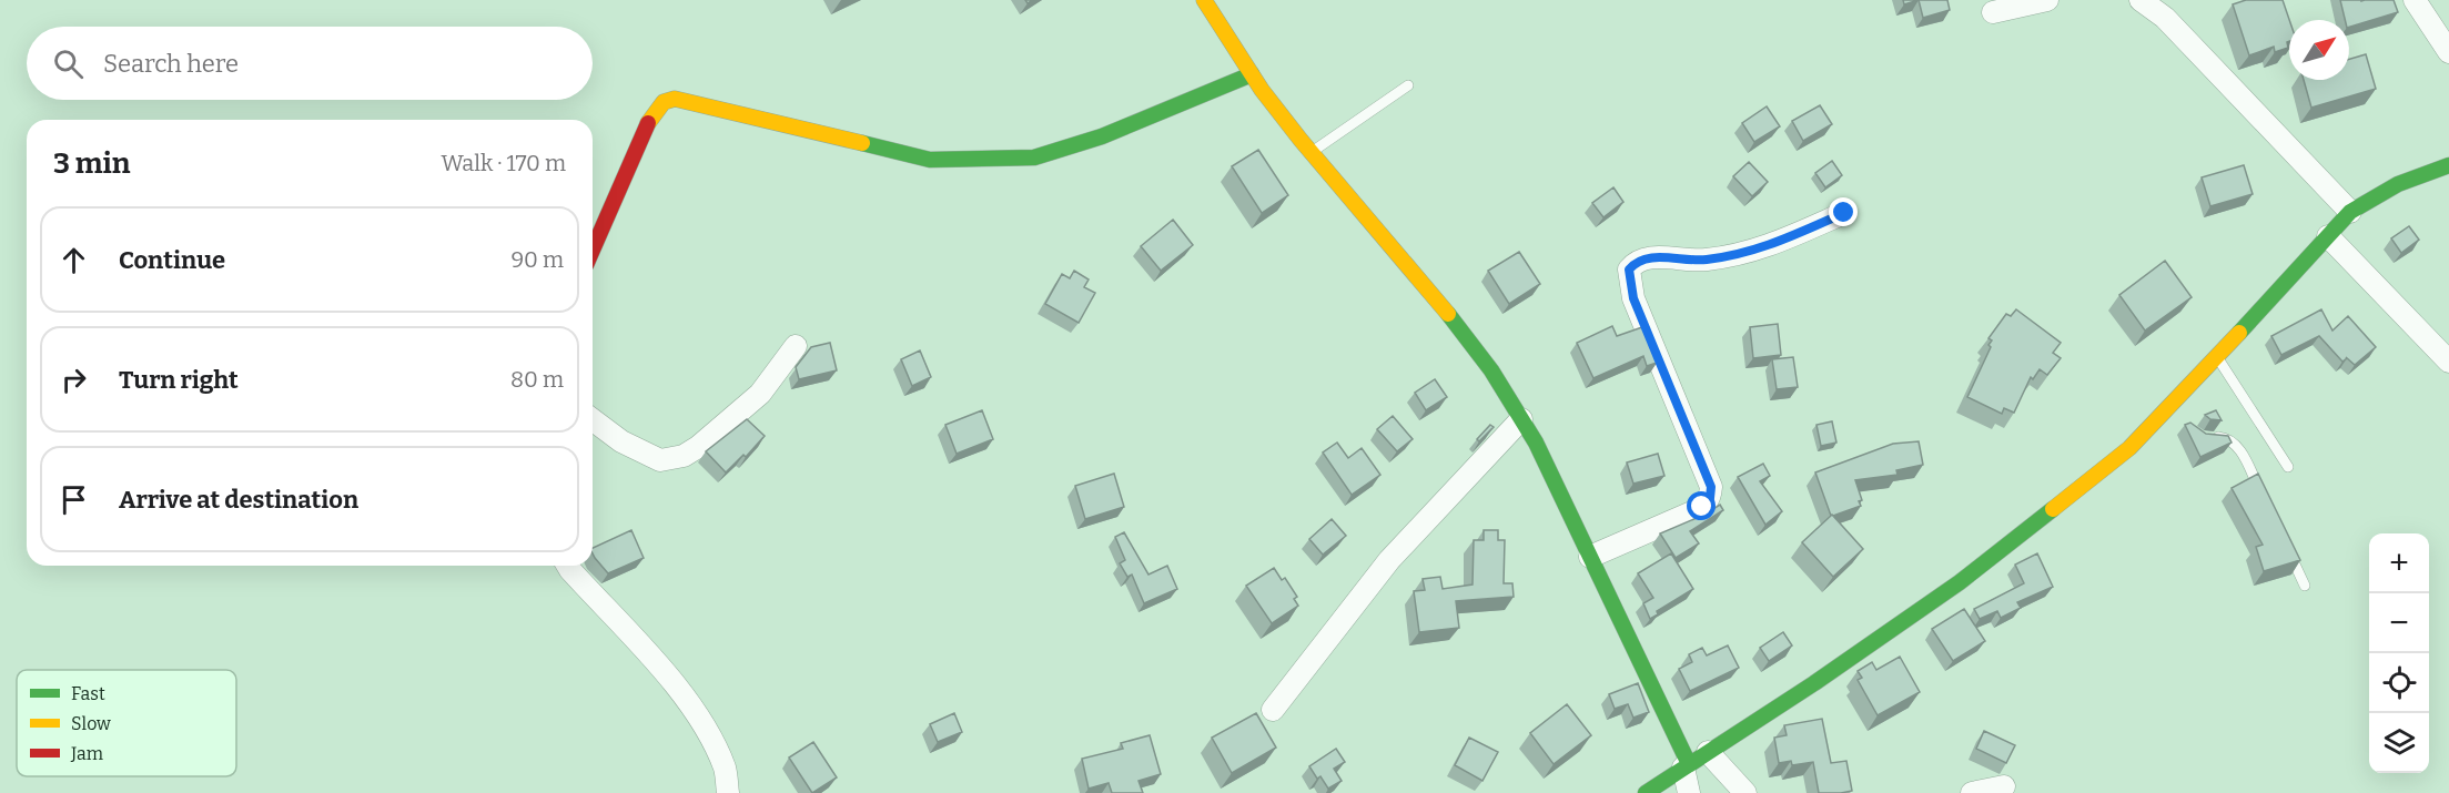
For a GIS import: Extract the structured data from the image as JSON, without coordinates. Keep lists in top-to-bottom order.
{
  "legend": ["Fast", "Slow", "Jam"],
  "north": "top right",
  "page": {
    "search": "Search here",
    "heading": ["3 min", "Walk · 170 m"],
    "list": [
      ["Continue", "90 m"],
      ["Turn right", "80 m"],
      "Arrive at destination"
    ],
    "map_buttons": ["+", "−"]
  }
}
